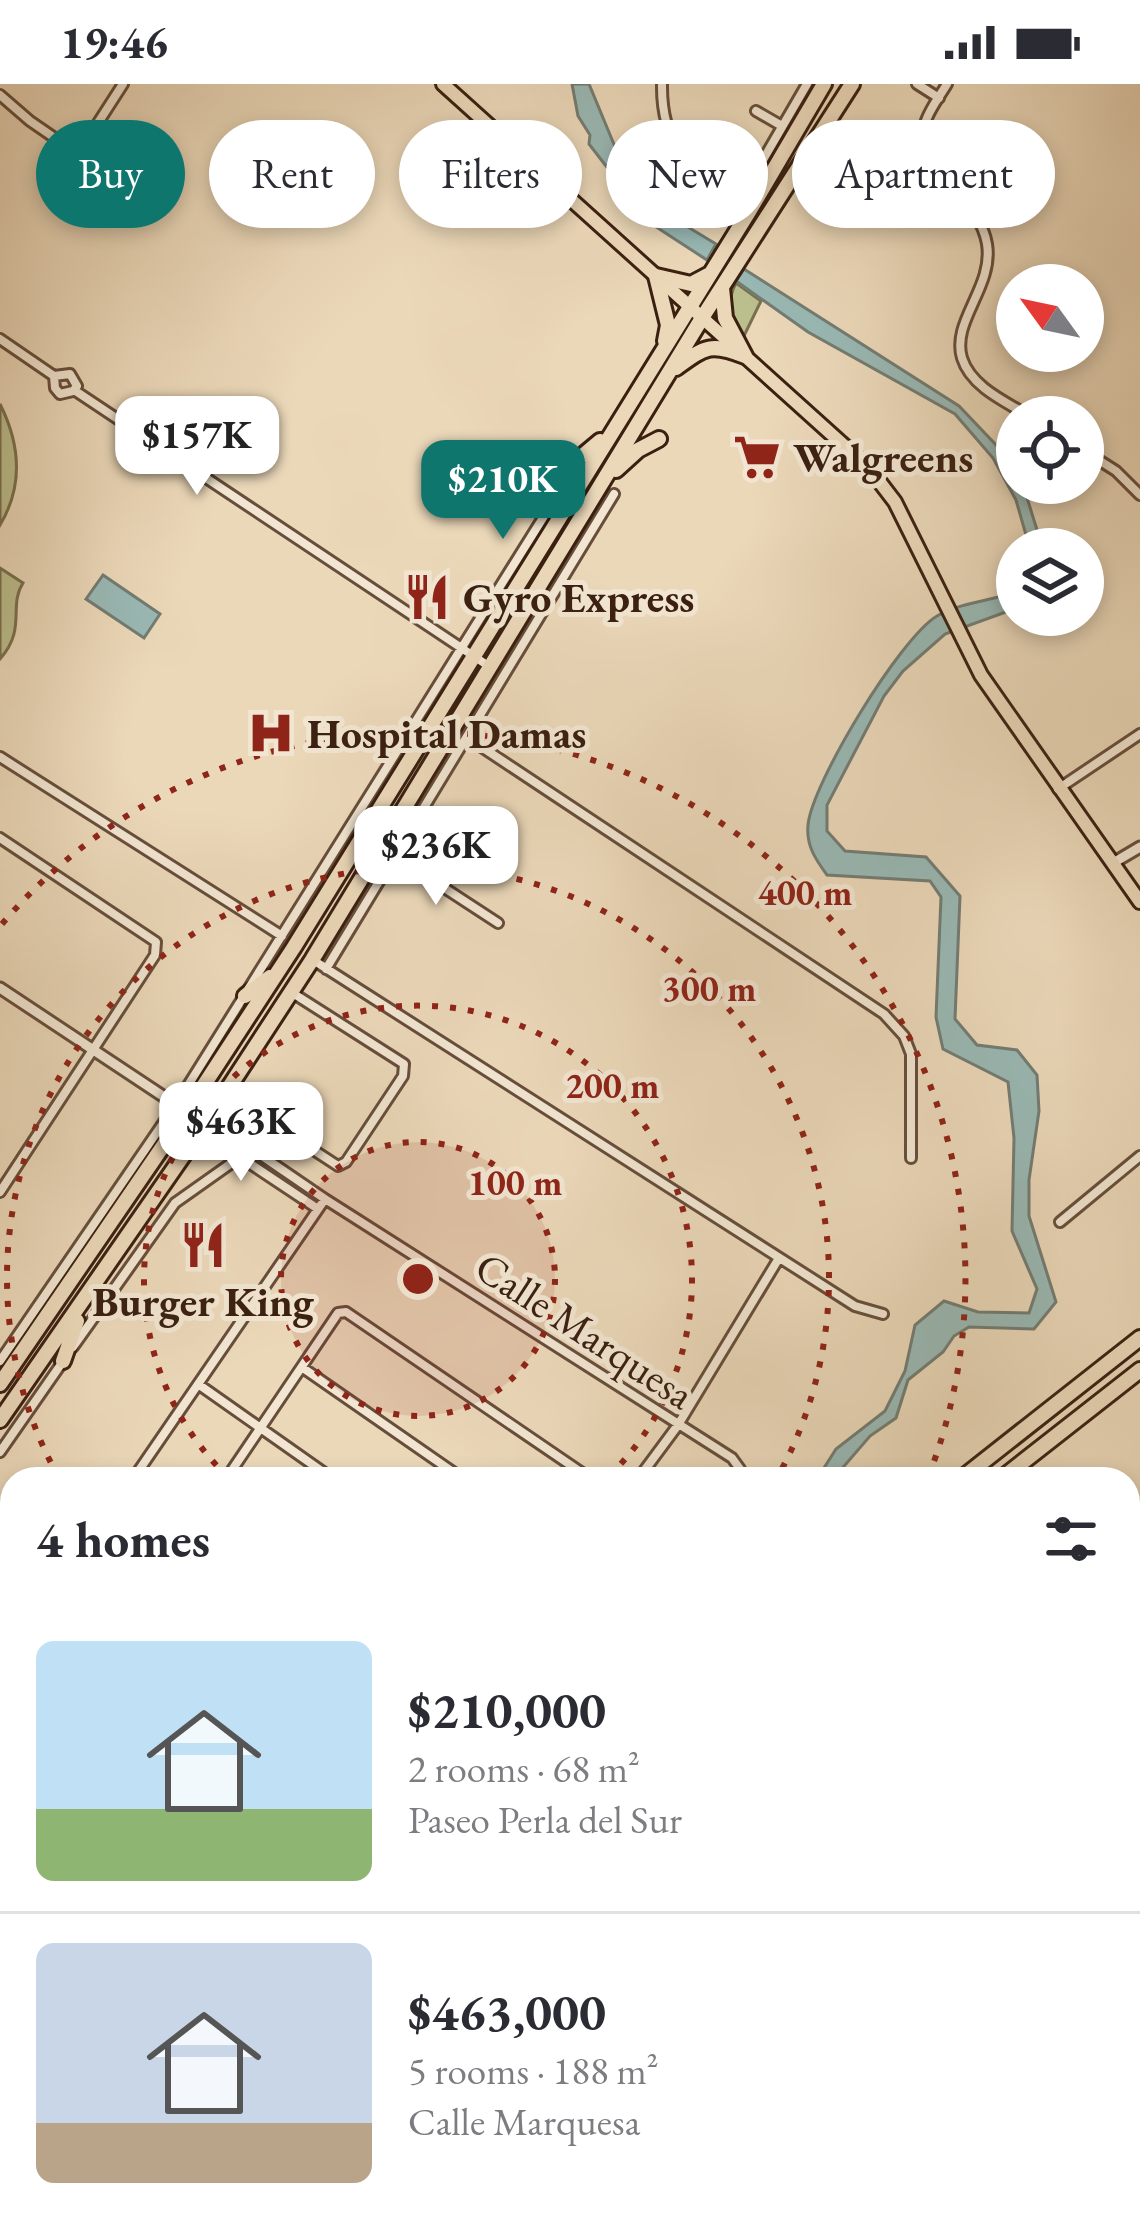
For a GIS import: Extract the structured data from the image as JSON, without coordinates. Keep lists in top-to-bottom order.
{
  "streets": {
    "street": ["Calle Marquesa"]
  },
  "places": {
    "supermarket": ["Walgreens"],
    "restaurant": ["Gyro Express", "Burger King"],
    "hospital": ["Hospital Damas"]
  },
  "north": "top left",
  "page": {
    "status": "19:46",
    "chip": [
      "Buy",
      "Rent",
      "Filters",
      "New",
      "Apartment"
    ],
    "price": [
      "$157K",
      "$210K",
      "$236K",
      "$463K"
    ],
    "heading": "4 homes",
    "list": [
      {
        "name": "$210,000",
        "note": "2 rooms · 68 m² · Paseo Perla del Sur"
      },
      {
        "name": "$463,000",
        "note": "5 rooms · 188 m² · Calle Marquesa"
      }
    ]
  },
  "rings": [
    "400 m",
    "300 m",
    "200 m",
    "100 m"
  ]
}
